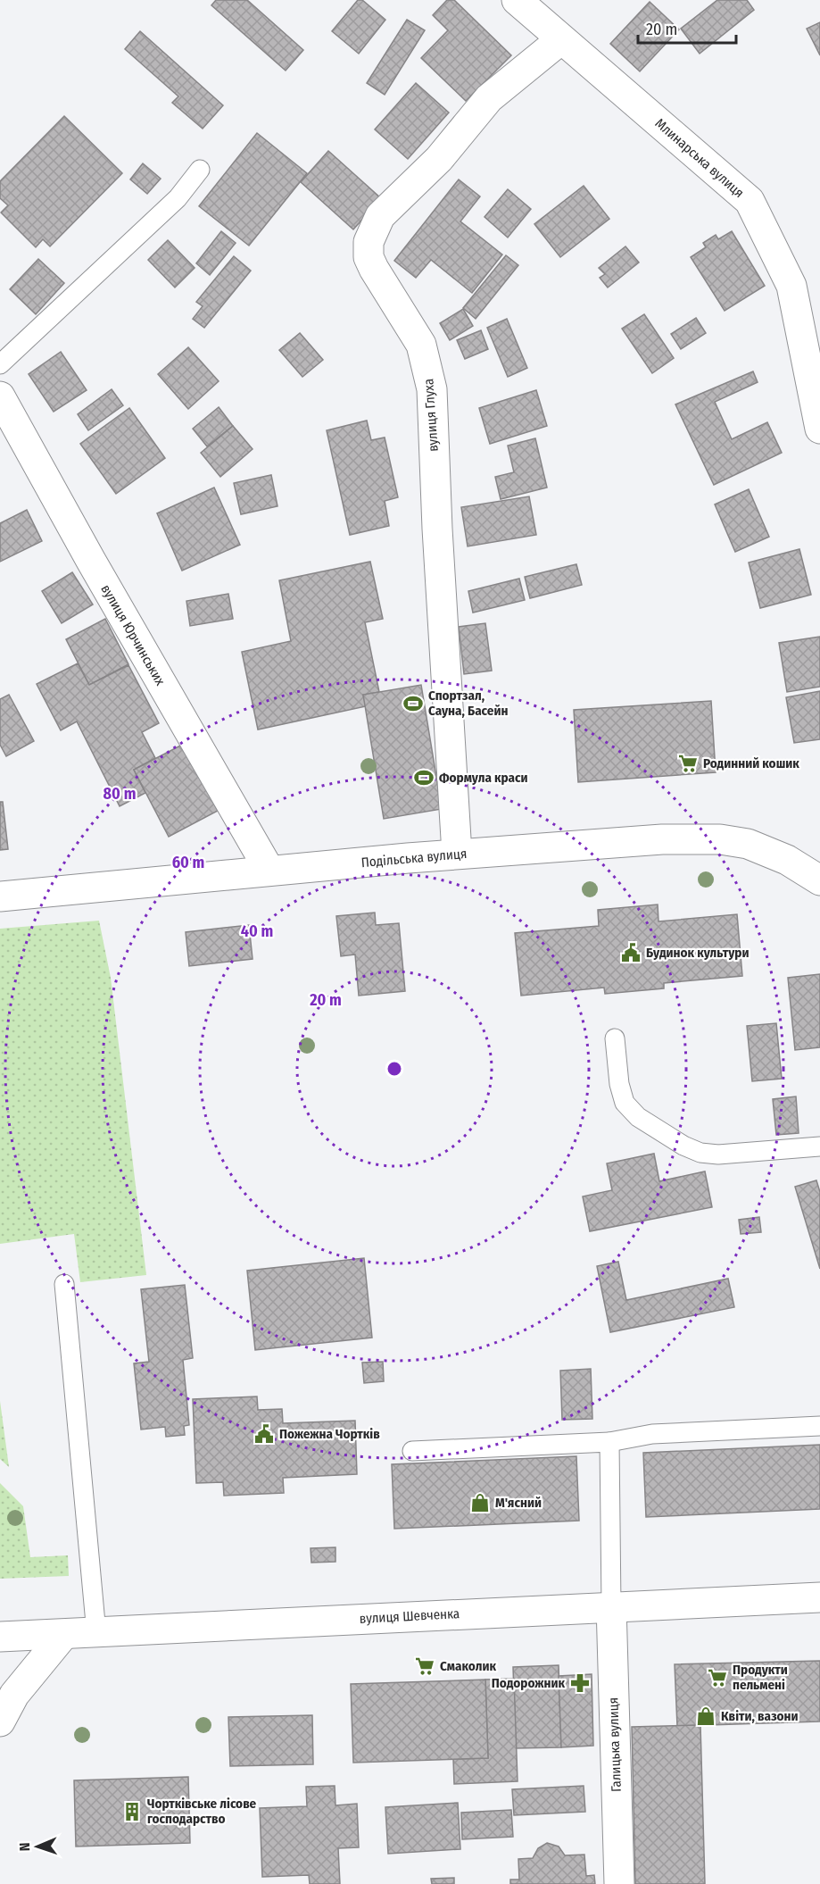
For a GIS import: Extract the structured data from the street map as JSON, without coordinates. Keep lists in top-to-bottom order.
{
  "streets": {
    "street": [
      "Млинарська вулиця",
      "вулиця Глуха",
      "вулиця Юрчинських",
      "Подільська вулиця",
      "вулиця Шевченка",
      "Галицька вулиця"
    ]
  },
  "crossings": [
    ["Млинарська вулиця", "вулиця Глуха"],
    ["вулиця Глуха", "Подільська вулиця"],
    ["вулиця Юрчинських", "Подільська вулиця"],
    ["вулиця Шевченка", "Галицька вулиця"]
  ],
  "places": {
    "sports": ["Спортзал, Сауна, Басейн", "Формула краси"],
    "supermarket": ["Родинний кошик", "Смаколик", "Продукти пельмені"],
    "public building": ["Будинок культури", "Пожежна Чортків"],
    "shop": ["М'ясний", "Квіти, вазони"],
    "pharmacy": ["Подорожник"],
    "building": ["Чортківське лісове господарство"]
  },
  "scale_bar": "20 m",
  "north": "left",
  "rings": [
    "80 m",
    "60 m",
    "40 m",
    "20 m"
  ]
}
